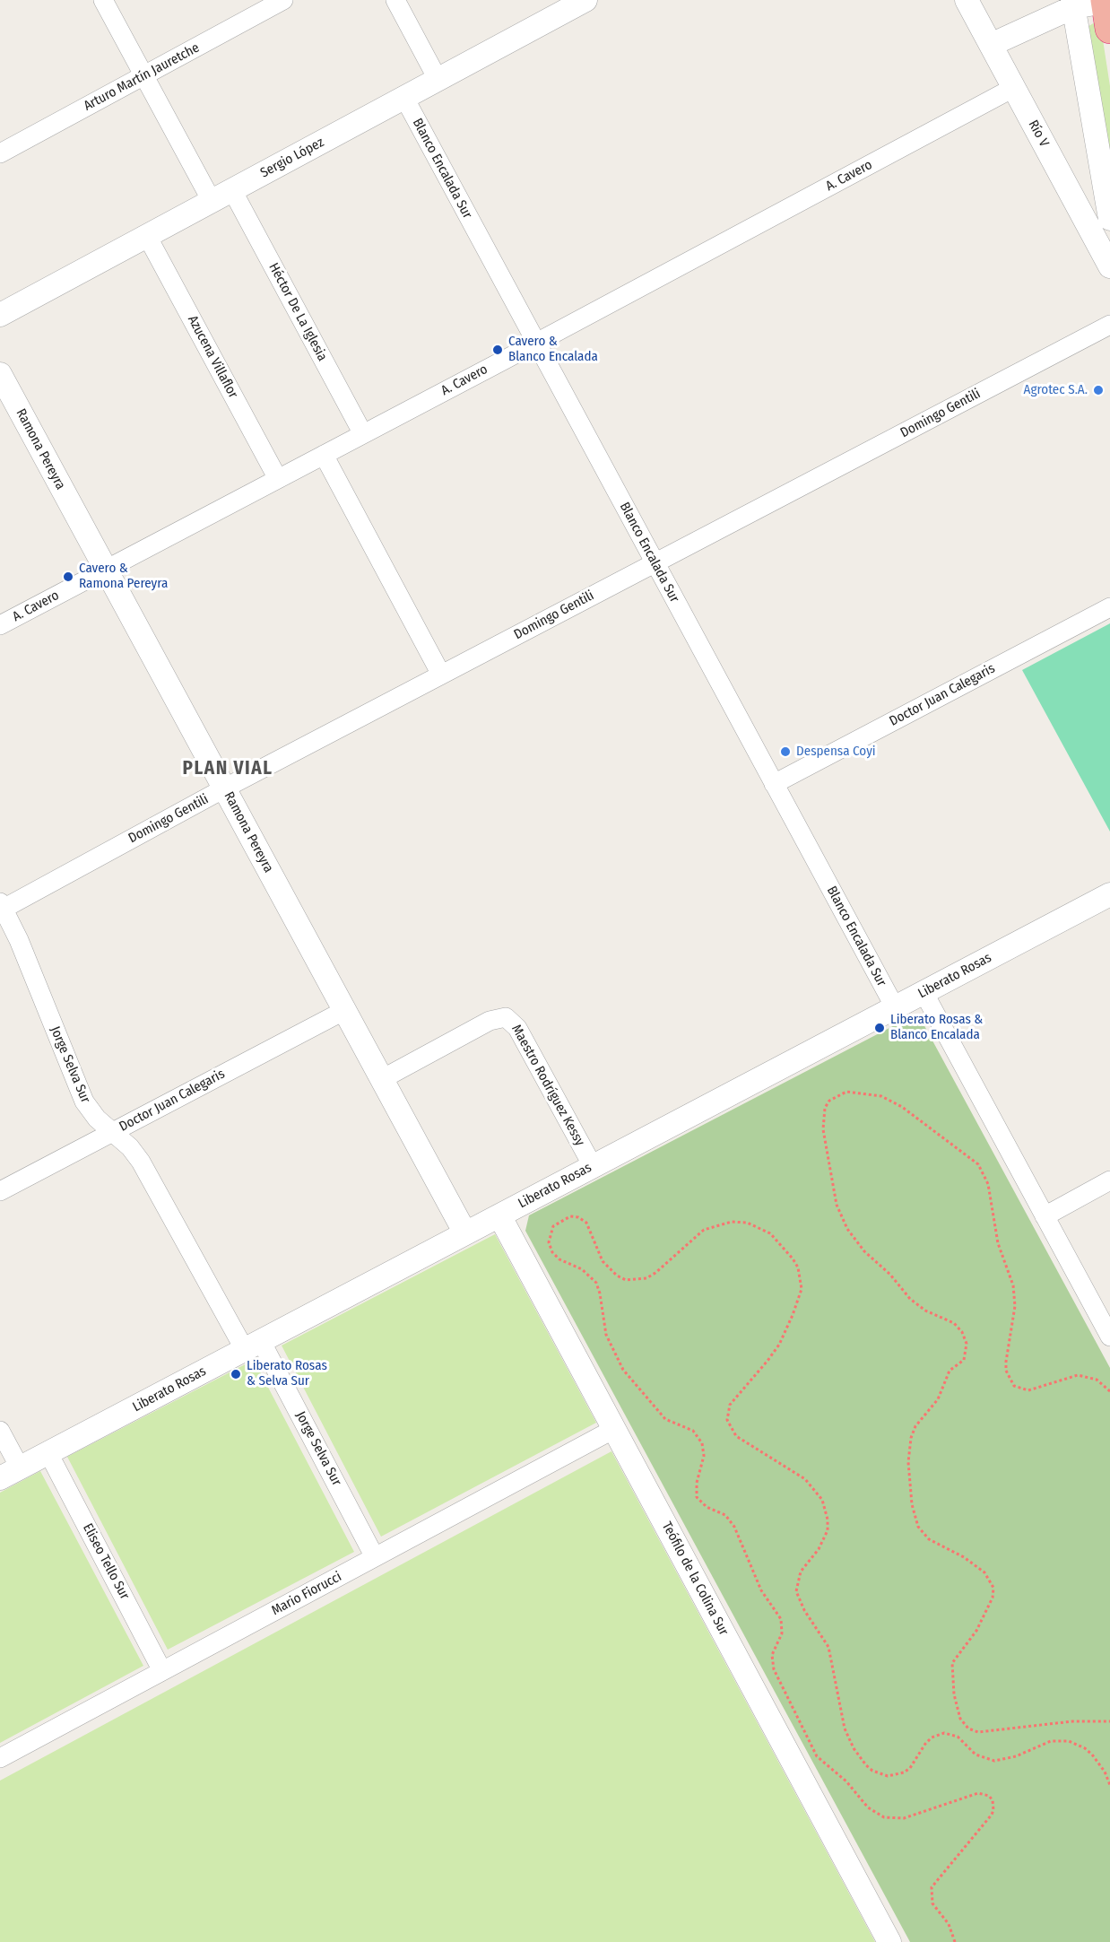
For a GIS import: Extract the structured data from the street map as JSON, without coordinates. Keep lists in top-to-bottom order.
{
  "streets": {
    "street": [
      "Arturo Martín Jauretche",
      "Río V",
      "Sergio López",
      "Blanco Encalada Sur",
      "A. Cavero",
      "Héctor De La Iglesia",
      "Azucena Villaflor",
      "Domingo Gentili",
      "Ramona Pereyra",
      "Doctor Juan Calegaris",
      "Liberato Rosas",
      "Jorge Selva Sur",
      "Maestro Rodríguez Kessy",
      "Eliseo Tello Sur",
      "Teófilo de la Colina Sur",
      "Mario Fiorucci"
    ]
  },
  "crossings": [
    ["Río V", "A. Cavero"],
    ["Sergio López", "Blanco Encalada Sur"],
    ["Sergio López", "Héctor De La Iglesia"],
    ["Sergio López", "Azucena Villaflor"],
    ["Blanco Encalada Sur", "A. Cavero"],
    ["Blanco Encalada Sur", "Domingo Gentili"],
    ["Blanco Encalada Sur", "Doctor Juan Calegaris"],
    ["Blanco Encalada Sur", "Liberato Rosas"],
    ["A. Cavero", "Héctor De La Iglesia"],
    ["A. Cavero", "Azucena Villaflor"],
    ["A. Cavero", "Ramona Pereyra"],
    ["Domingo Gentili", "Ramona Pereyra"],
    ["Domingo Gentili", "Jorge Selva Sur"],
    ["Ramona Pereyra", "Doctor Juan Calegaris"],
    ["Ramona Pereyra", "Liberato Rosas"],
    ["Ramona Pereyra", "Maestro Rodríguez Kessy"],
    ["Doctor Juan Calegaris", "Jorge Selva Sur"],
    ["Liberato Rosas", "Jorge Selva Sur"],
    ["Liberato Rosas", "Maestro Rodríguez Kessy"],
    ["Liberato Rosas", "Eliseo Tello Sur"],
    ["Liberato Rosas", "Teófilo de la Colina Sur"],
    ["Jorge Selva Sur", "Mario Fiorucci"],
    ["Eliseo Tello Sur", "Mario Fiorucci"],
    ["Teófilo de la Colina Sur", "Mario Fiorucci"]
  ],
  "districts": ["PLAN VIAL"],
  "places": [
    "Cavero & Blanco Encalada",
    "Agrotec S.A.",
    "Cavero & Ramona Pereyra",
    "Despensa Coyi",
    "Liberato Rosas & Blanco Encalada",
    "Liberato Rosas & Selva Sur"
  ]
}
